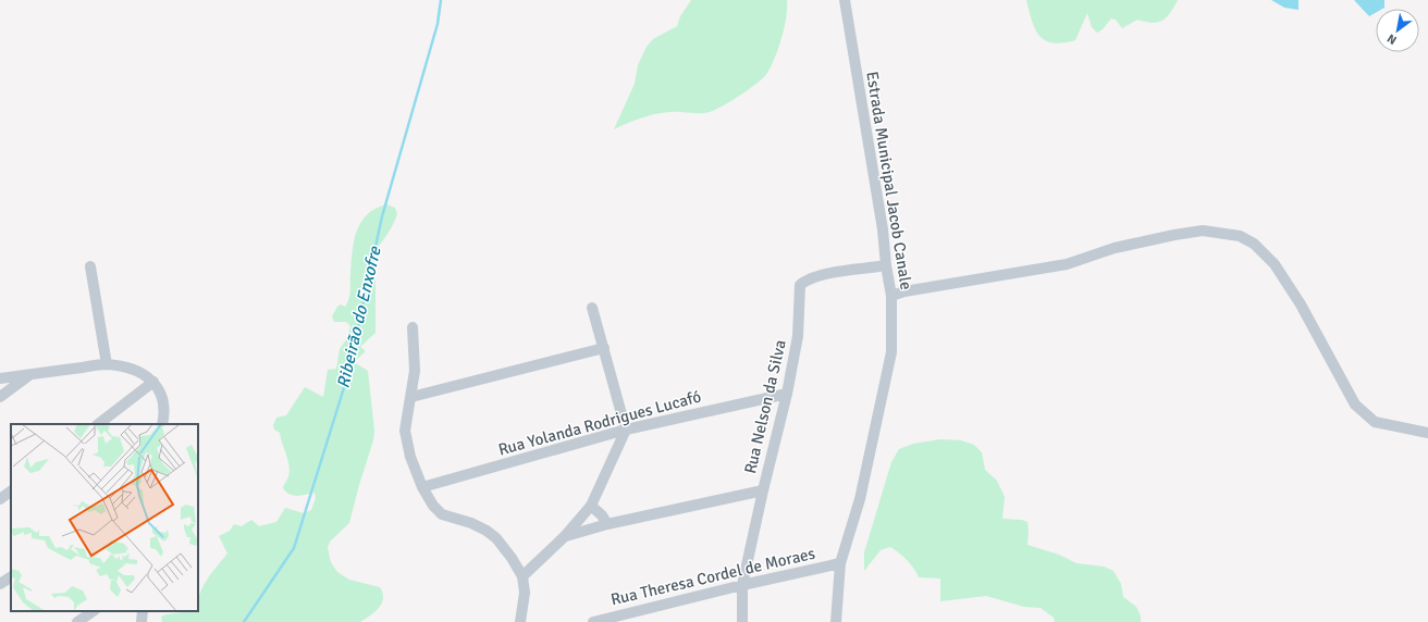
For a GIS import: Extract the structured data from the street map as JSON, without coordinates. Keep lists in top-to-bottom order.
{
  "streets": {
    "street": [
      "Estrada Municipal Jacob Canale",
      "Rua Nelson da Silva",
      "Rua Yolanda Rodrigues Lucafó",
      "Rua Theresa Cordel de Moraes"
    ]
  },
  "crossings": [
    ["Estrada Municipal Jacob Canale", "Rua Nelson da Silva"],
    ["Estrada Municipal Jacob Canale", "Rua Theresa Cordel de Moraes"],
    ["Rua Nelson da Silva", "Rua Yolanda Rodrigues Lucafó"],
    ["Rua Nelson da Silva", "Rua Theresa Cordel de Moraes"]
  ],
  "water": ["Ribeirão do Enxofre"],
  "north": "bottom left"
}
